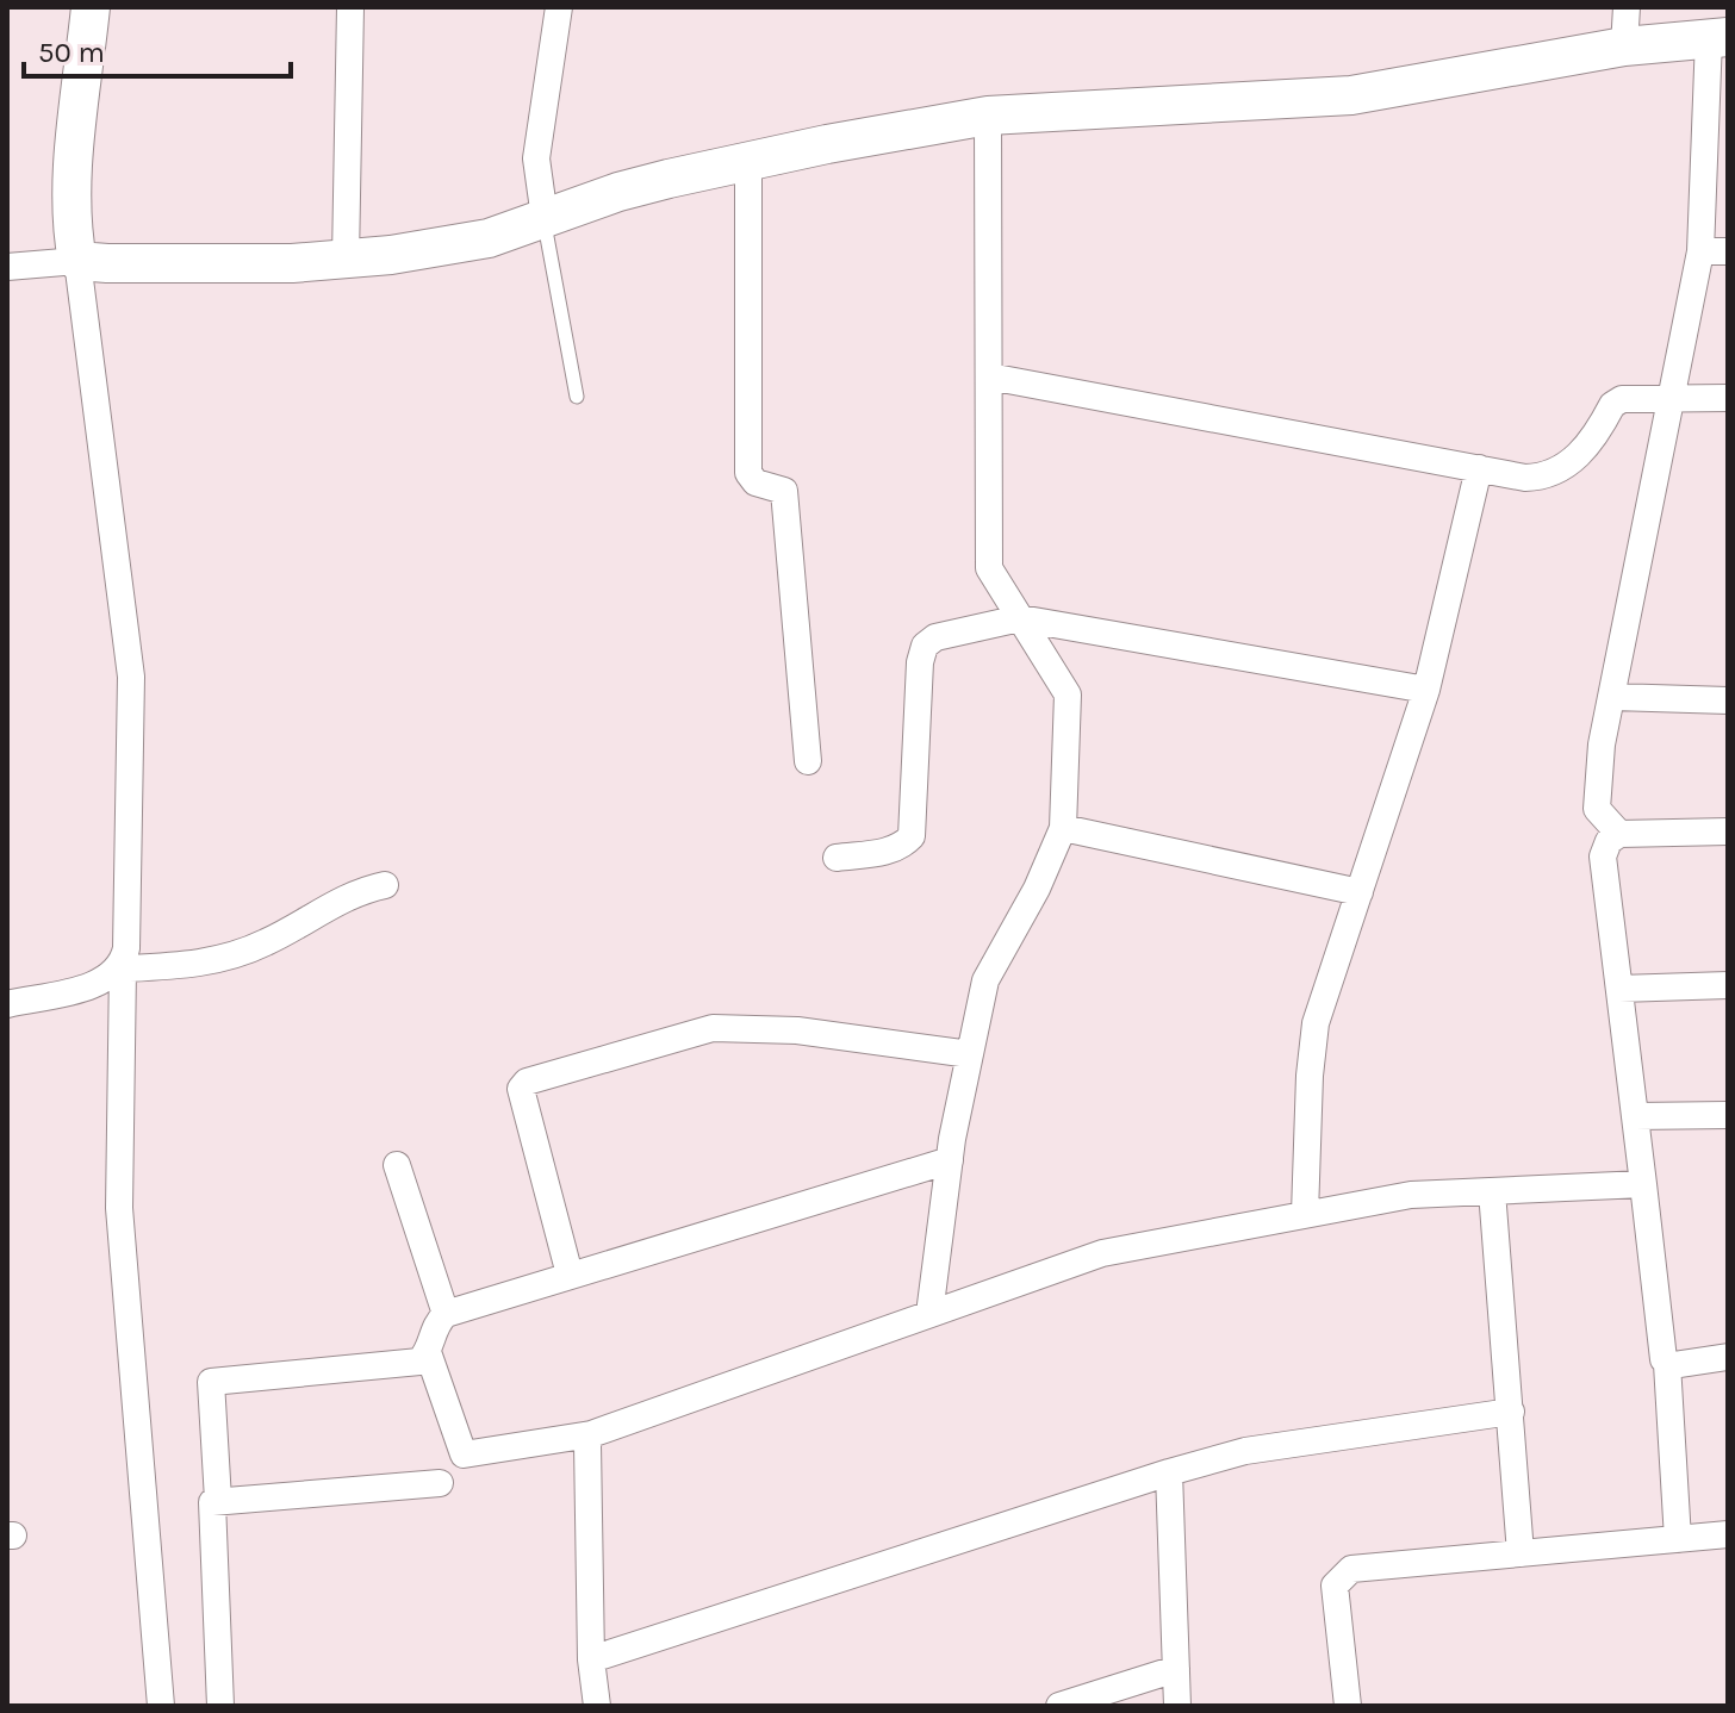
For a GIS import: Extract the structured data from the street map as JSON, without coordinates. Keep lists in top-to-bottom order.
{
  "scale_bar": "50 m"
}
